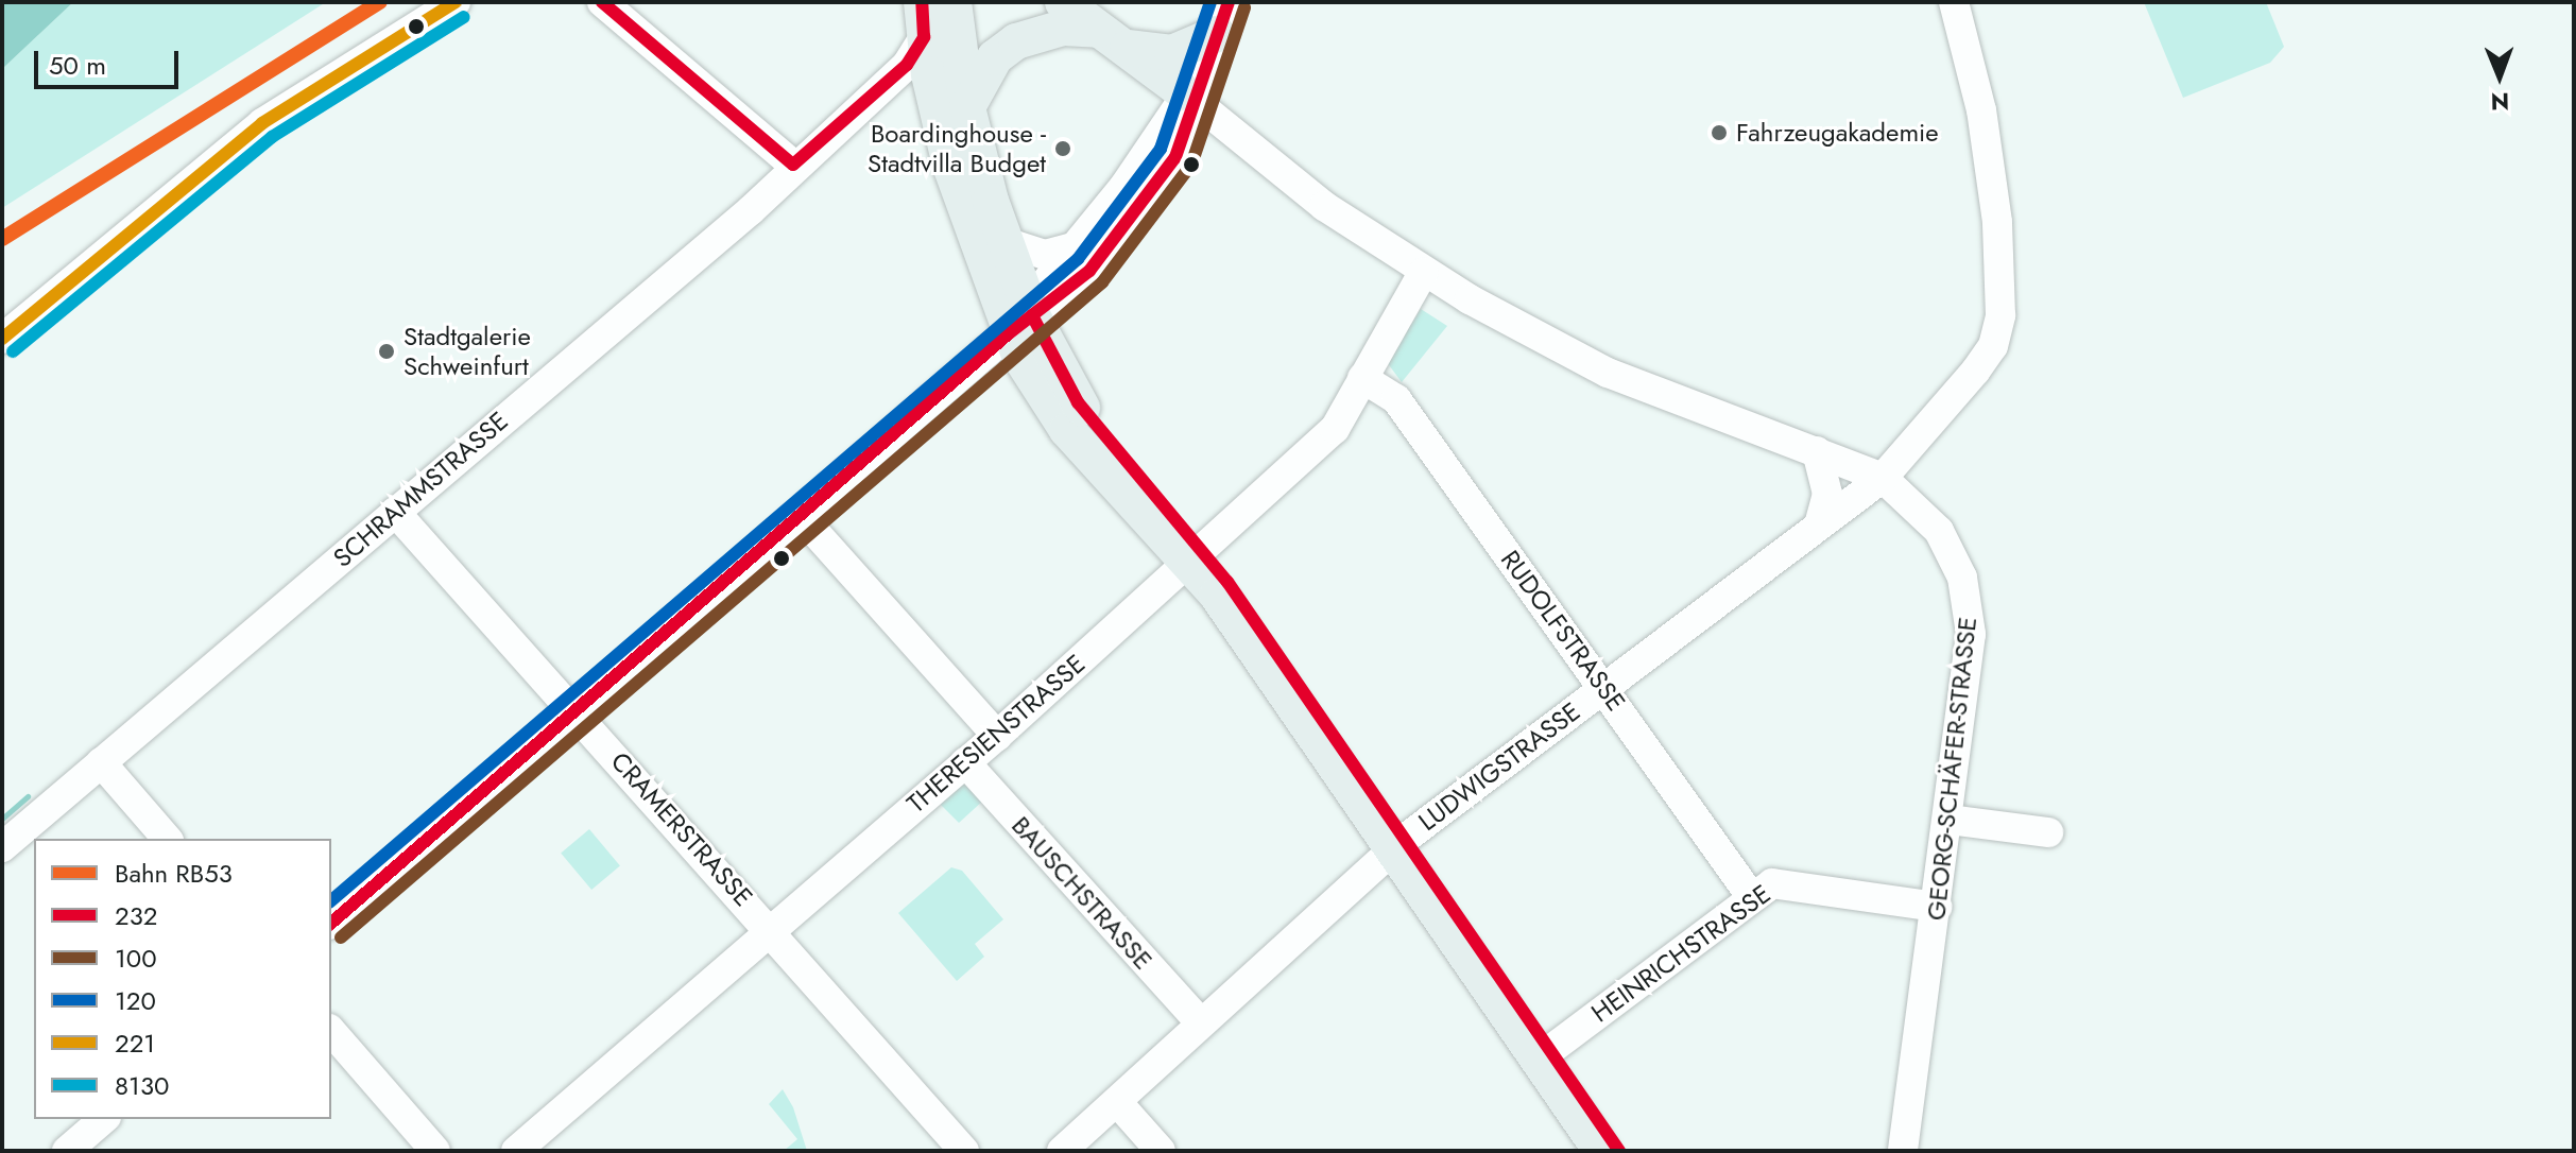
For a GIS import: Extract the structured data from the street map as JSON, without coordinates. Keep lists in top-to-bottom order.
{
  "streets": {
    "street": [
      "SCHRAMMSTRASSE",
      "RUDOLFSTRASSE",
      "THERESIENSTRASSE",
      "LUDWIGSTRASSE",
      "GEORG-SCHÄFER-STRASSE",
      "CRAMERSTRASSE",
      "BAUSCHSTRASSE",
      "HEINRICHSTRASSE"
    ]
  },
  "crossings": [
    ["SCHRAMMSTRASSE", "CRAMERSTRASSE"],
    ["RUDOLFSTRASSE", "THERESIENSTRASSE"],
    ["RUDOLFSTRASSE", "LUDWIGSTRASSE"],
    ["RUDOLFSTRASSE", "HEINRICHSTRASSE"],
    ["THERESIENSTRASSE", "CRAMERSTRASSE"],
    ["THERESIENSTRASSE", "BAUSCHSTRASSE"],
    ["LUDWIGSTRASSE", "GEORG-SCHÄFER-STRASSE"],
    ["LUDWIGSTRASSE", "BAUSCHSTRASSE"],
    ["GEORG-SCHÄFER-STRASSE", "HEINRICHSTRASSE"]
  ],
  "places": ["Fahrzeugakademie", "Boardinghouse - Stadtvilla Budget", "Stadtgalerie Schweinfurt"],
  "lines": [
    "rail line RB53",
    "transit line 232",
    "transit line 120",
    "transit line 221",
    "transit line 100",
    "transit line 8130"
  ],
  "legend": [
    "Bahn RB53",
    "232",
    "100",
    "120",
    "221",
    "8130"
  ],
  "scale_bar": "50 m",
  "north": "bottom"
}
